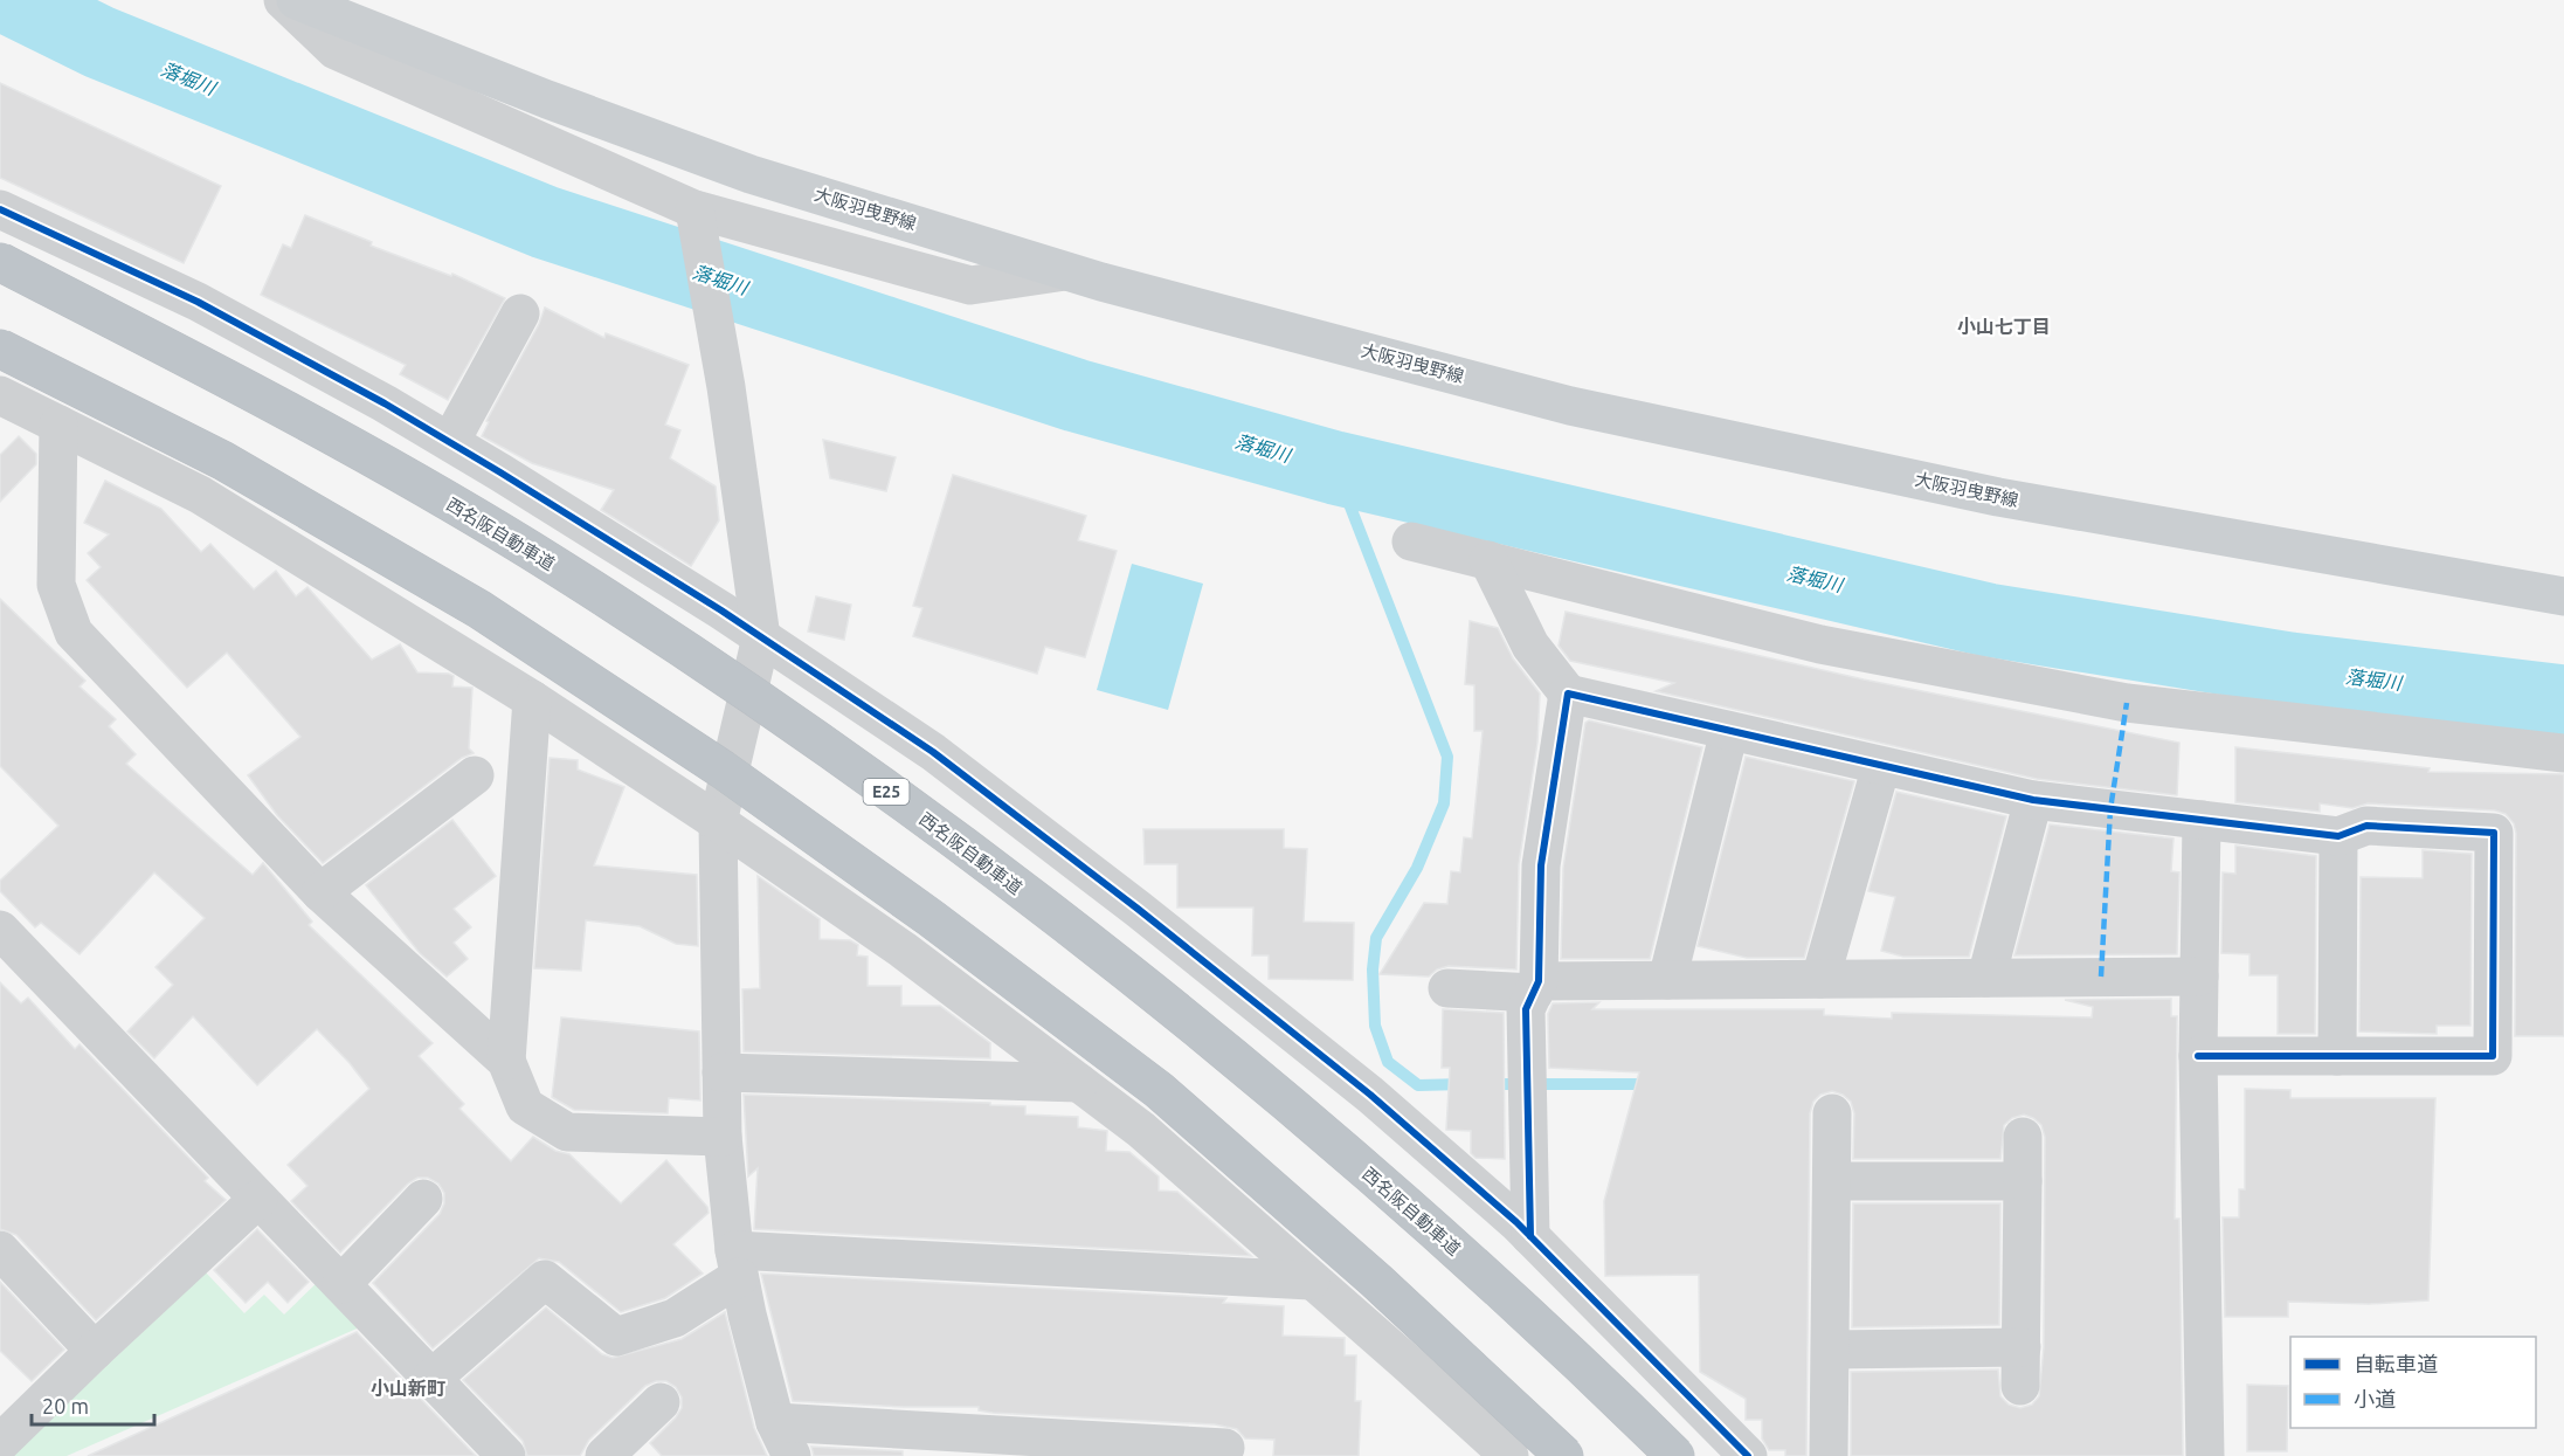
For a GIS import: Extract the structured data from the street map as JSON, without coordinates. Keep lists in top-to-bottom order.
{
  "streets": {
    "highway": ["西名阪自動車道", "E25"],
    "main road": ["大阪羽曳野線"]
  },
  "districts": ["小山七丁目", "小山新町"],
  "water": ["落堀川"],
  "legend": ["自転車道", "小道"],
  "scale_bar": "20 m"
}
